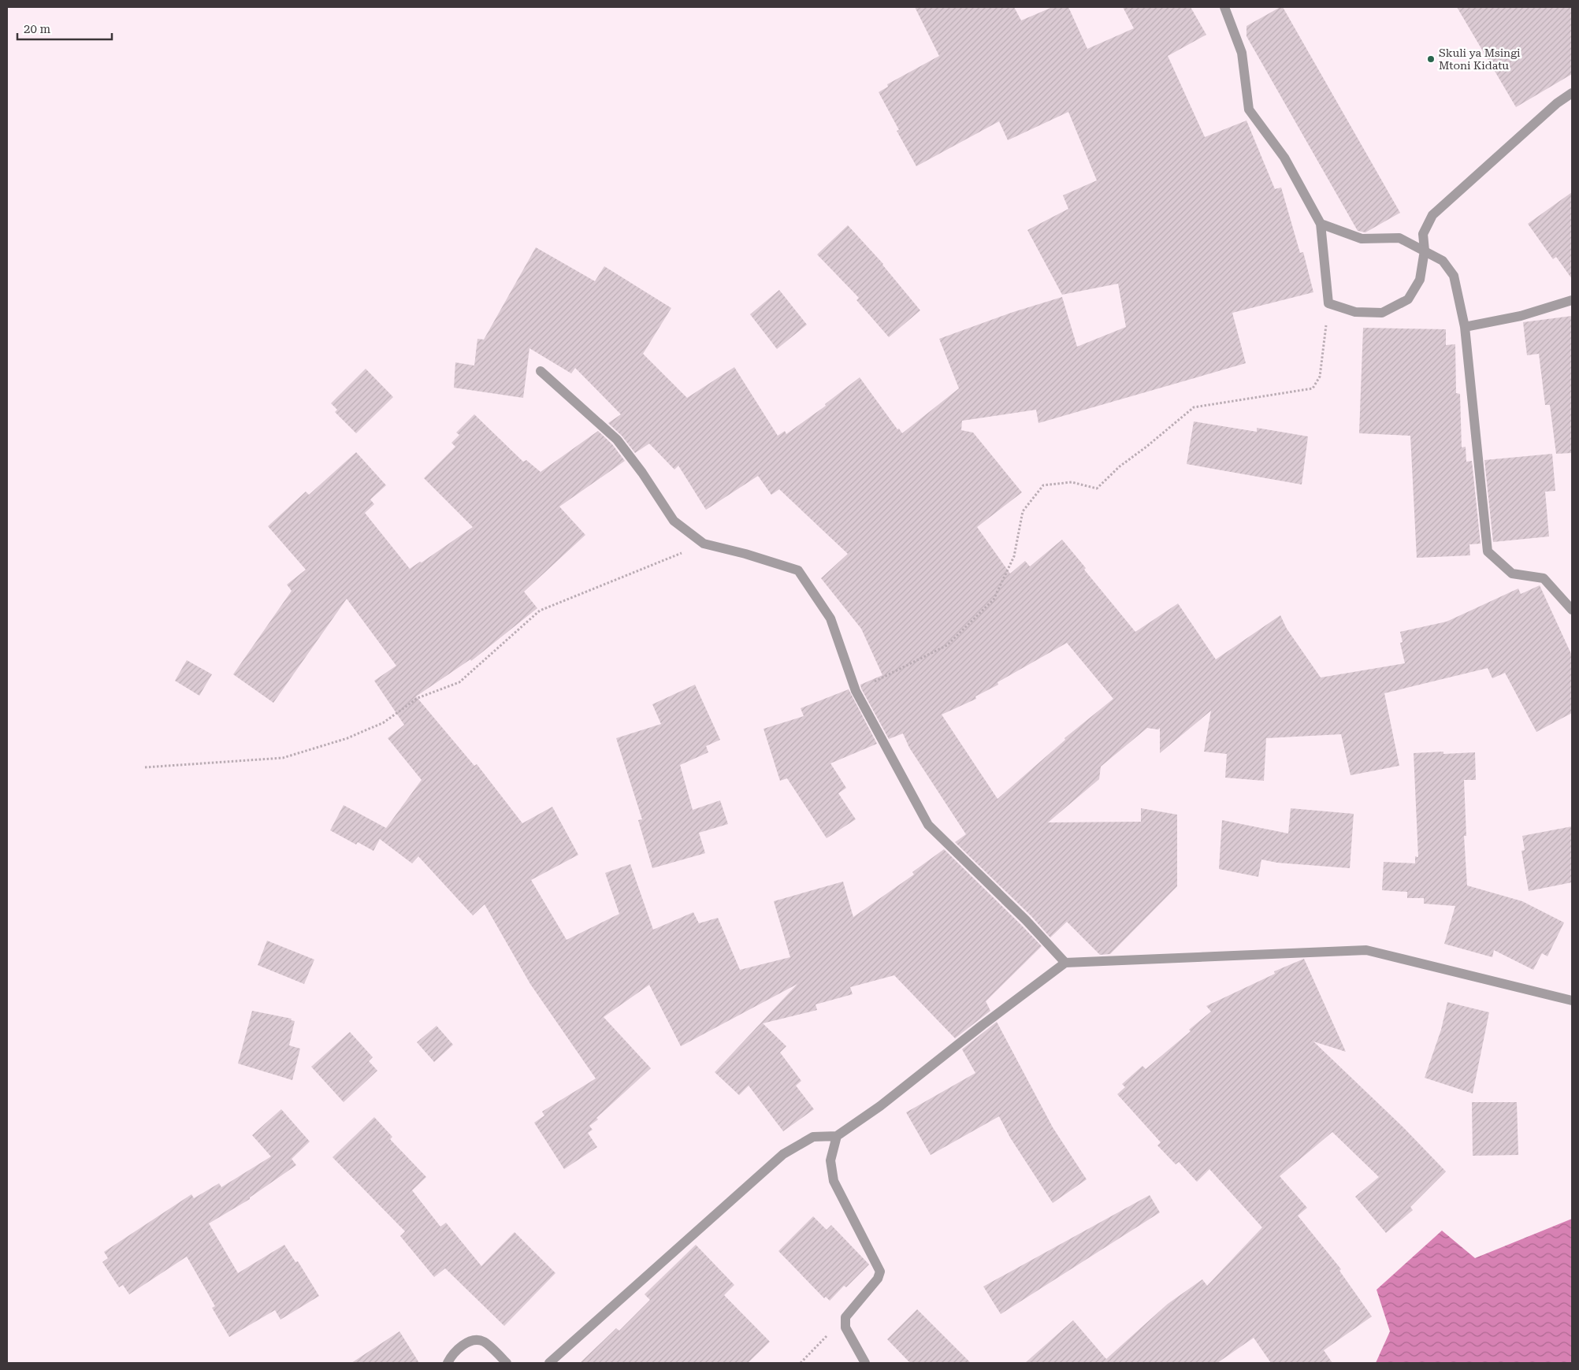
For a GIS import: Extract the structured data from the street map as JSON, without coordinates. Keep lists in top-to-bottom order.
{
  "places": ["Skuli ya Msingi Mtoni Kidatu"],
  "scale_bar": "20 m"
}
